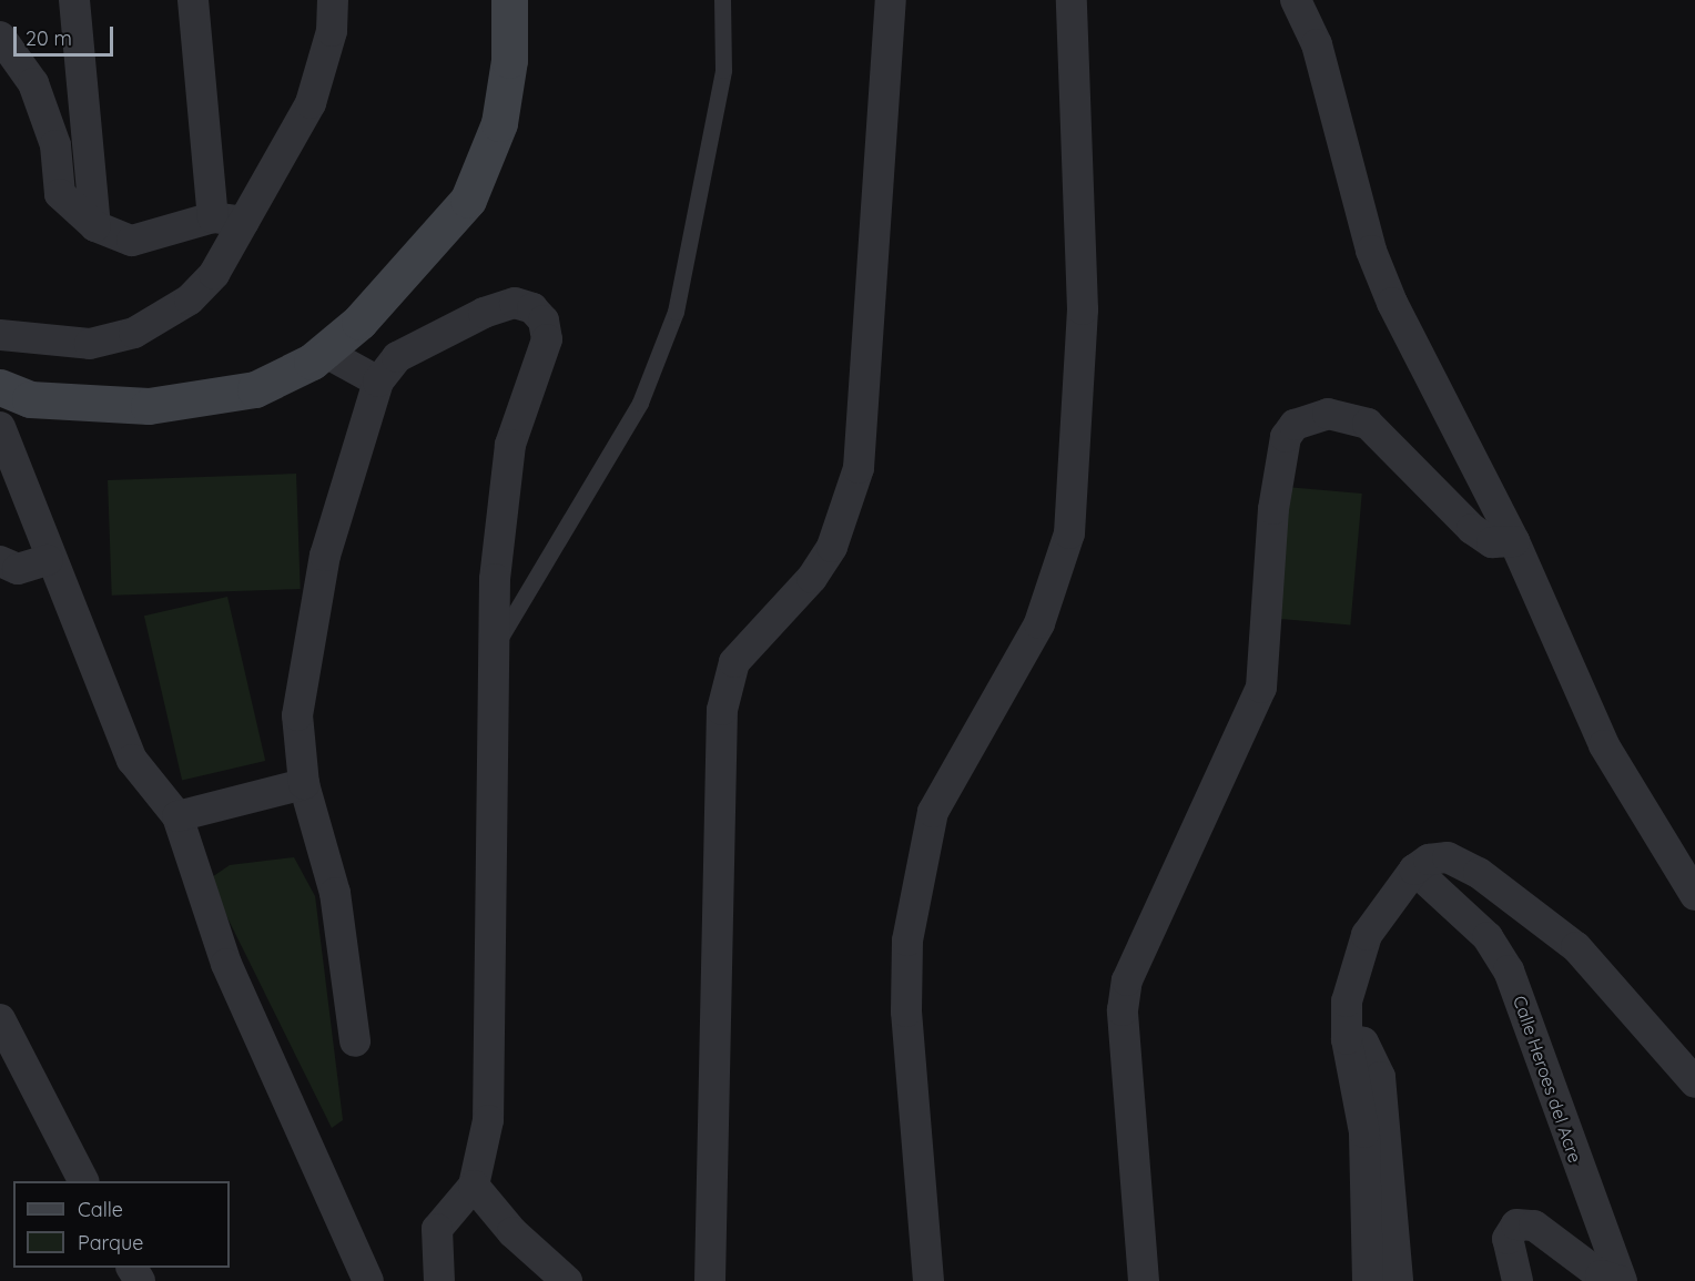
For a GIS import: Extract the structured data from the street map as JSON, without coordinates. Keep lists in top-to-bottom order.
{
  "streets": {
    "street": ["Calle Heroes del Acre"]
  },
  "legend": ["Calle", "Parque"],
  "scale_bar": "20 m"
}
